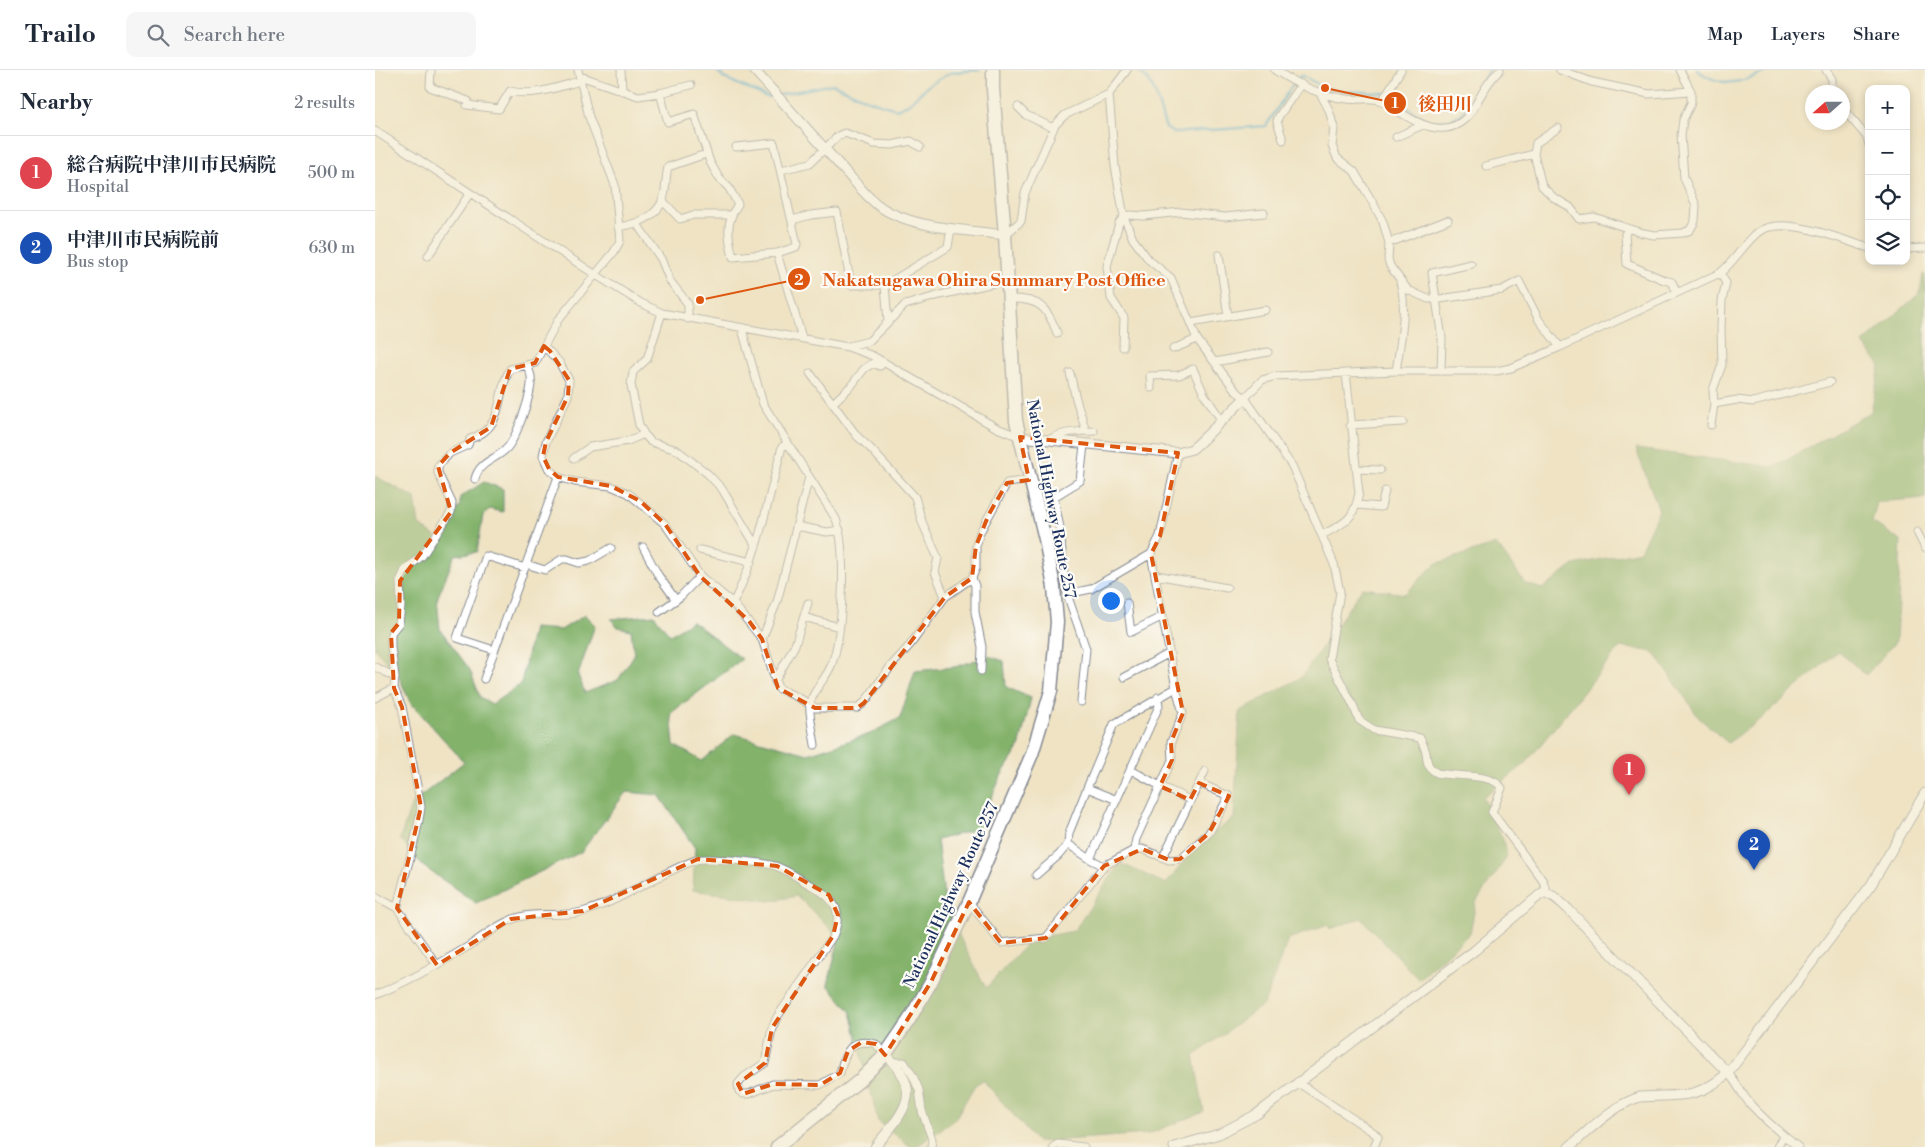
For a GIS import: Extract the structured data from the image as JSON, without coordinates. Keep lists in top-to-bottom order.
{
  "streets": {
    "highway": ["National Highway Route 257"]
  },
  "places": ["後田川", "Nakatsugawa Ohira Summary Post Office"],
  "north": "left",
  "page": {
    "header": "Trailo",
    "search": "Search here",
    "nav": ["Map", "Layers", "Share"],
    "heading": ["Nearby", "2 results"],
    "map_buttons": ["+", "−"],
    "list": [
      {
        "mark": "1",
        "name": "総合病院中津川市民病院",
        "note": "Hospital",
        "value": "500 m"
      },
      {
        "mark": "2",
        "name": "中津川市民病院前",
        "note": "Bus stop",
        "value": "630 m"
      }
    ],
    "pins": ["1", "2"]
  }
}
